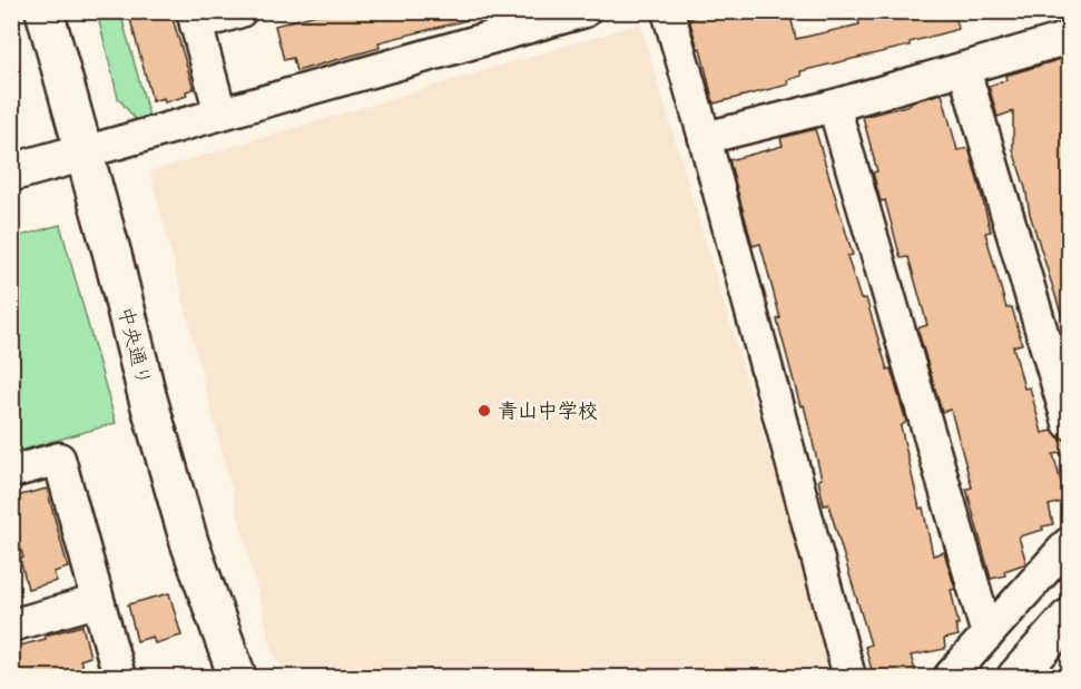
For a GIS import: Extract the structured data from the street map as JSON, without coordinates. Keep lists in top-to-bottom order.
{
  "streets": {
    "street": ["中央通り"]
  },
  "places": ["青山中学校"]
}
